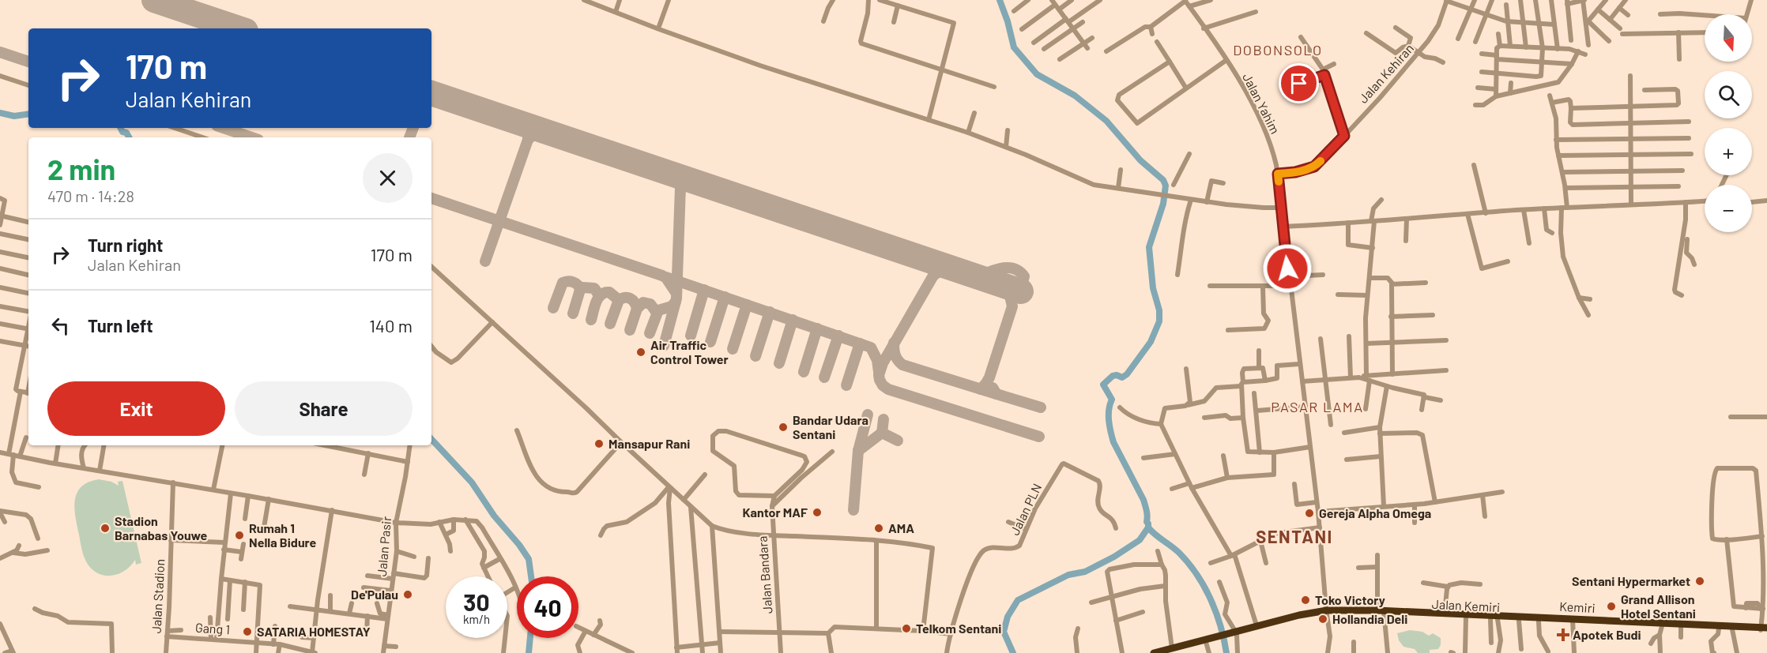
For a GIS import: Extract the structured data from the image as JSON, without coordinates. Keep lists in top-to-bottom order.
{
  "streets": {
    "highway": ["Jalan Kemiri", "Kemiri"],
    "street": [
      "Jalan Kehiran",
      "Jalan Yahim",
      "Jalan PLN",
      "Jalan Pasir",
      "Jalan Bandara",
      "Jalan Stadion",
      "Gang 1"
    ]
  },
  "crossings": [
    ["Jalan Kehiran", "Jalan Yahim"],
    ["Jalan Yahim", "Jalan Kemiri"],
    ["Jalan Stadion", "Gang 1"],
    ["Jalan Kemiri", "Kemiri"]
  ],
  "districts": ["DOBONSOLO", "PASAR LAMA", "SENTANI"],
  "places": {
    "other": [
      "Air Traffic Control Tower",
      "Bandar Udara Sentani",
      "Mansapur Rani",
      "Kantor MAF",
      "Gereja Alpha Omega",
      "Stadion Barnabas Youwe",
      "AMA",
      "Rumah 1 Nella Bidure",
      "Sentani Hypermarket",
      "De'Pulau",
      "Toko Victory",
      "Grand Allison Hotel Sentani",
      "Hollandia Deli",
      "Telkom Sentani",
      "SATARIA HOMESTAY"
    ],
    "health": ["Apotek Budi"]
  },
  "north": "bottom",
  "page": {
    "map_buttons": ["+", "−"],
    "turn": ["170 m", "Jalan Kehiran"],
    "heading": ["2 min", "470 m · 14:28"],
    "list": [
      {
        "name": "Turn right",
        "note": "Jalan Kehiran",
        "value": "170 m"
      },
      {
        "name": "Turn left",
        "value": "140 m"
      }
    ],
    "buttons": ["Exit", "Share"],
    "speed": "30 km/h",
    "limit": "40"
  }
}
